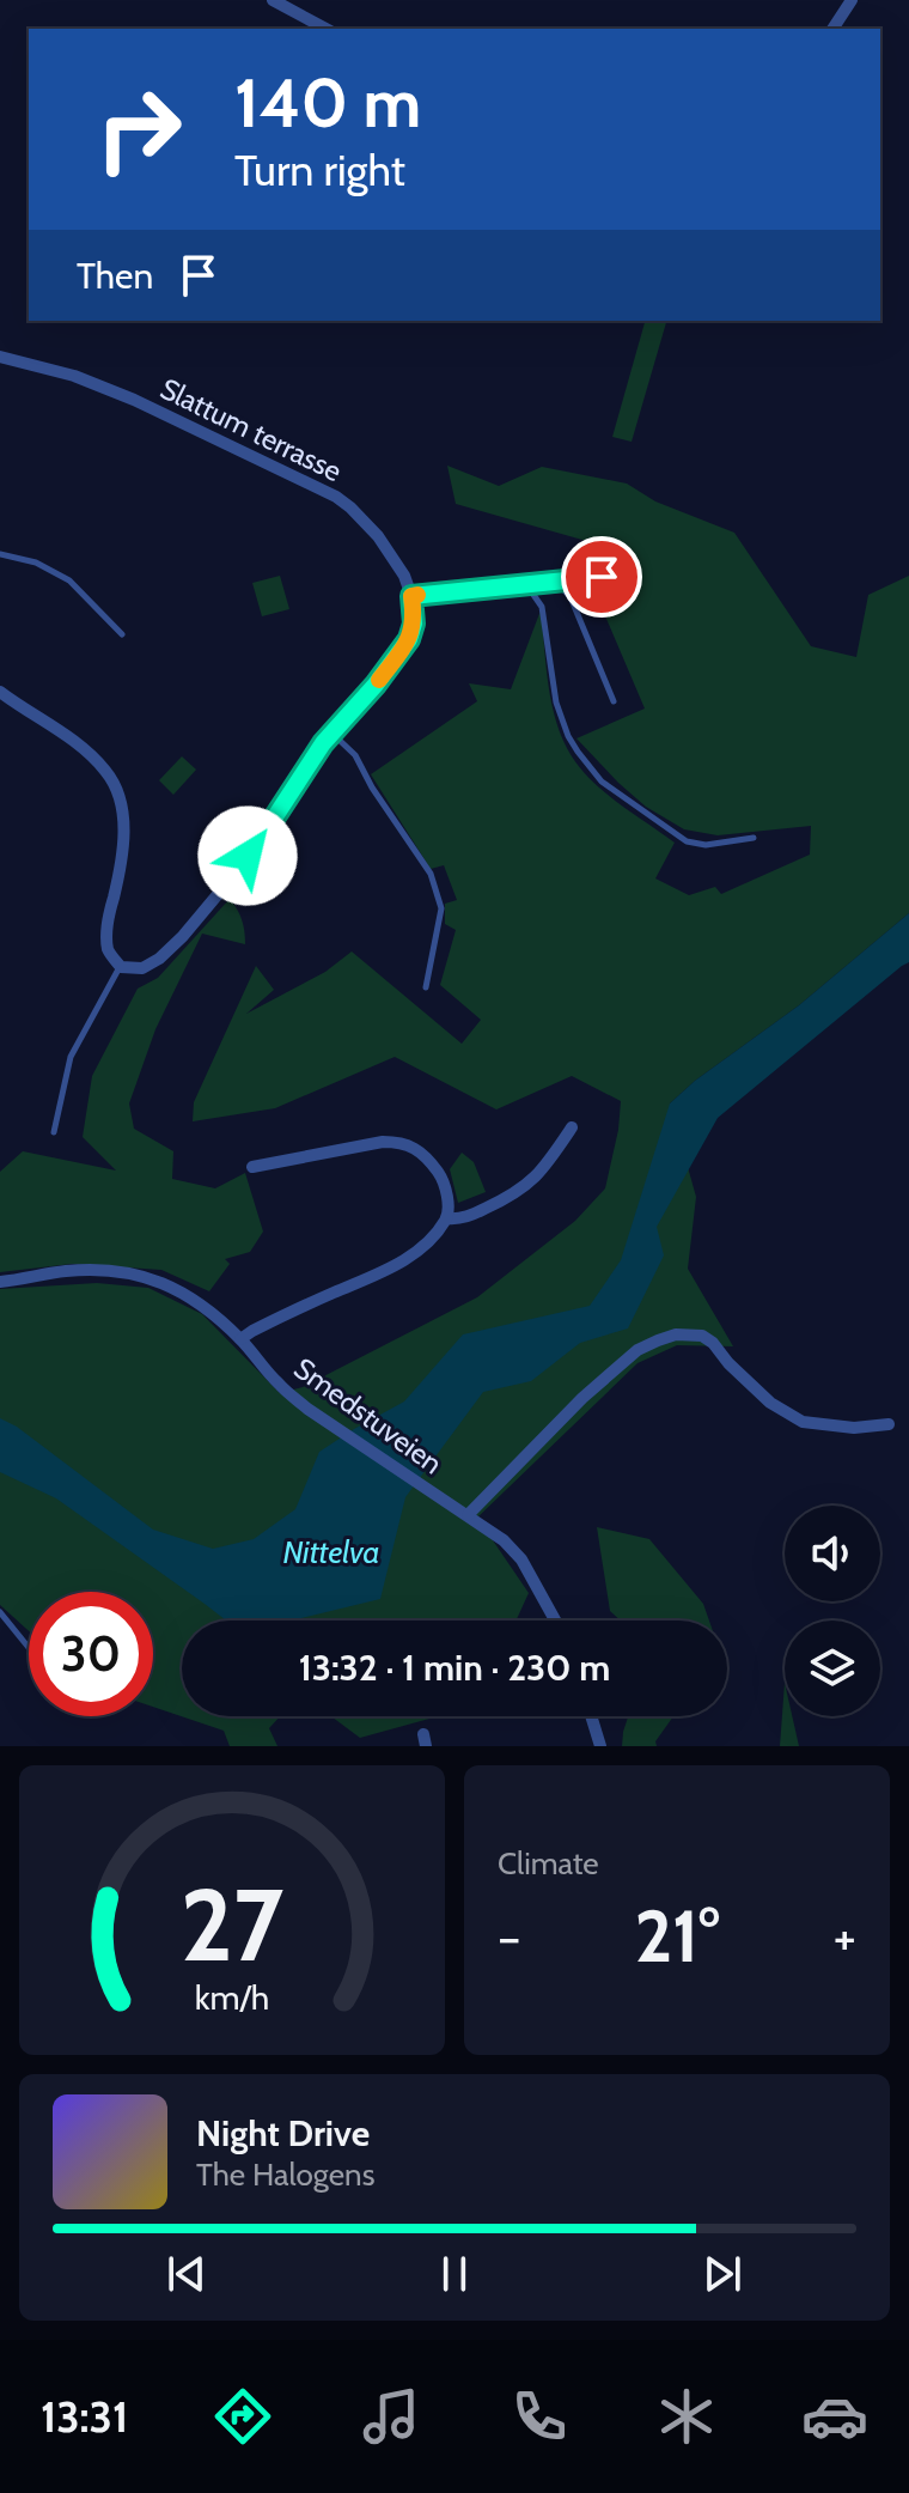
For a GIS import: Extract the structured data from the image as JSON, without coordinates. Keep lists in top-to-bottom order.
{
  "streets": {
    "street": ["Slattum terrasse", "Smedstuveien"]
  },
  "water": ["Nittelva"],
  "page": {
    "turn": ["140 m", "Turn right"],
    "then": "Then",
    "limit": "30",
    "trip": "13:32 · 1 min · 230 m",
    "tile": "Climate",
    "heat": ["−", "21°", "+"],
    "song": ["Night Drive", "The Halogens"],
    "tabs": "13:31",
    "gauge": ["27", "km/h"]
  }
}
